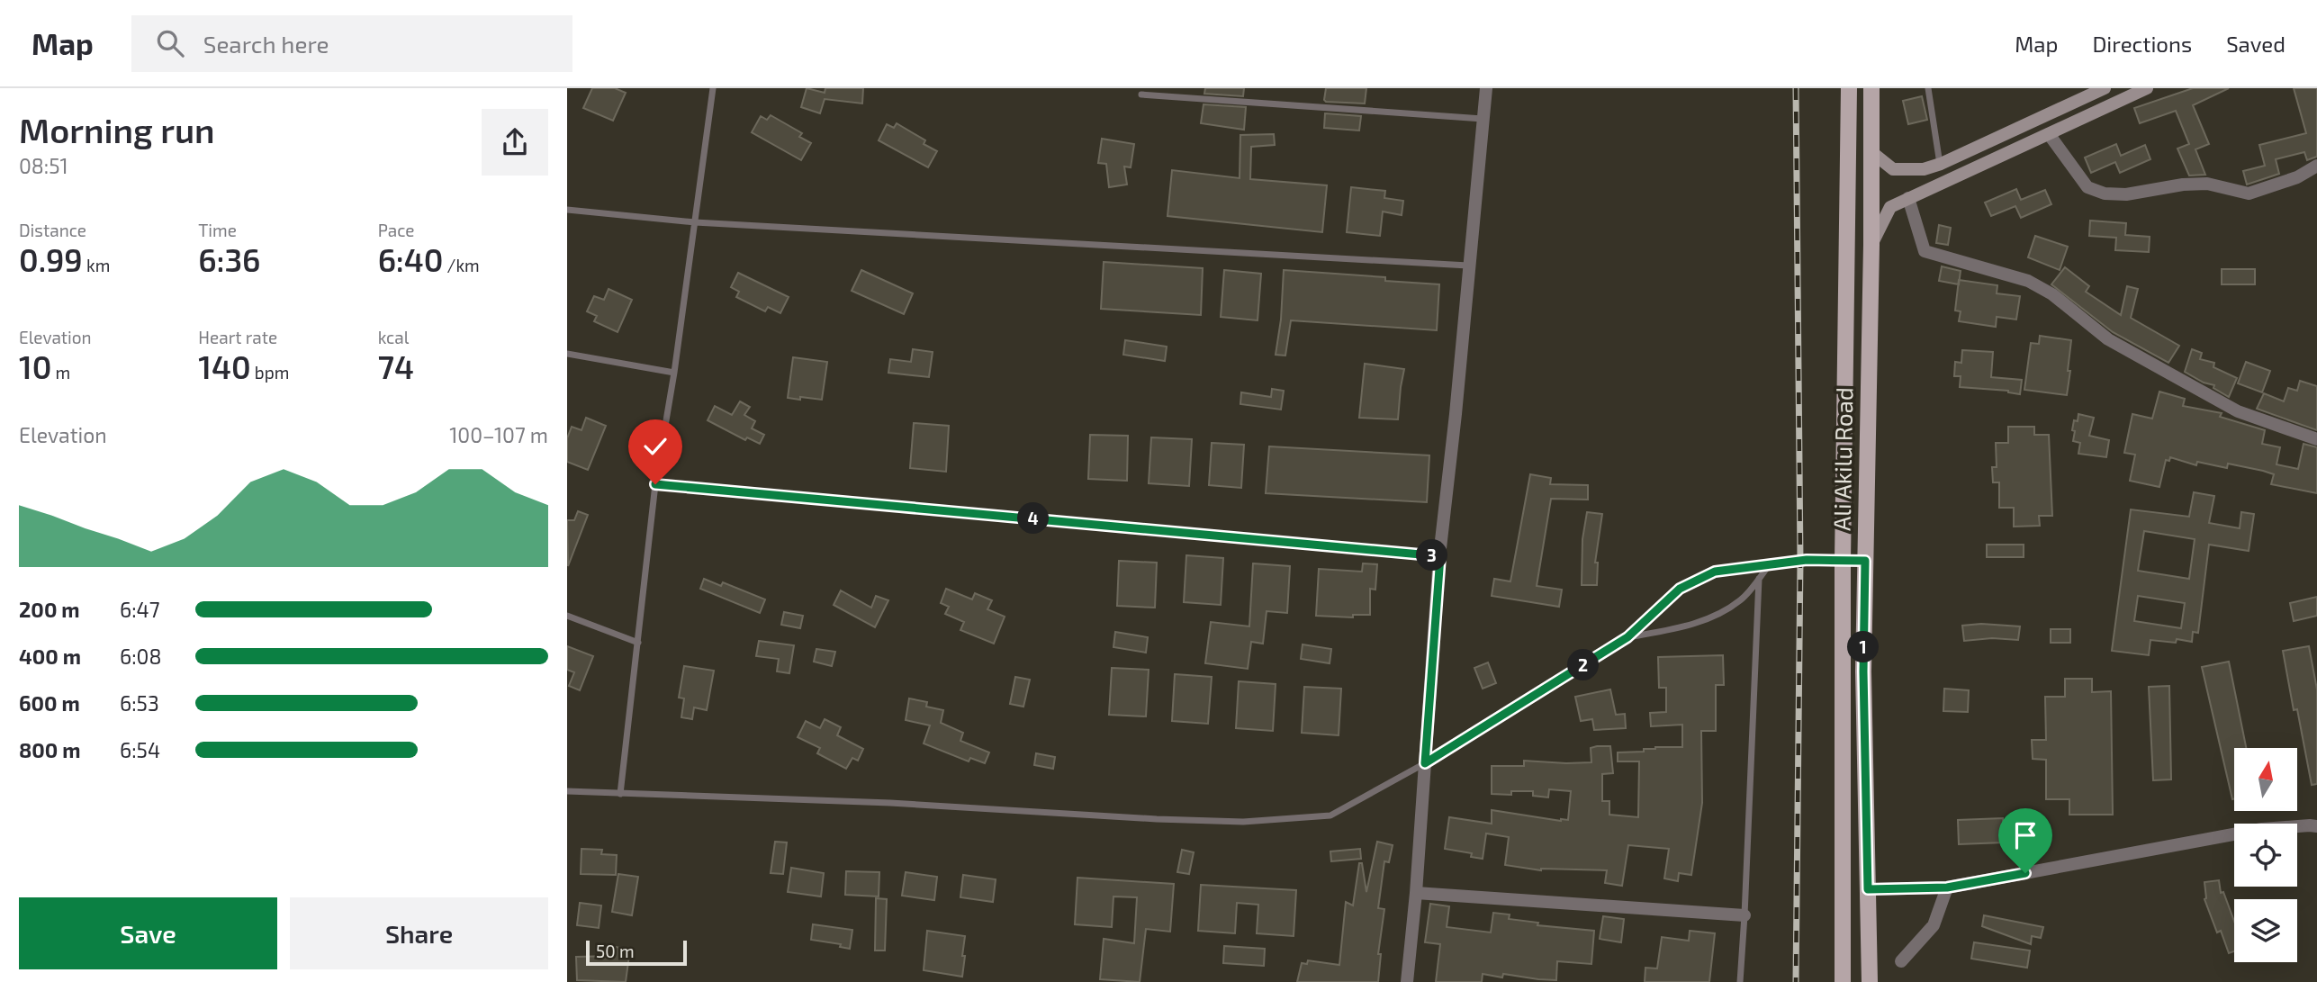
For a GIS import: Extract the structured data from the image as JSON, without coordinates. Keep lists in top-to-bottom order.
{
  "streets": {
    "main road": ["Ali Akilu Road"]
  },
  "scale_bar": "50 m",
  "north": "top",
  "page": {
    "header": "Map",
    "search": "Search here",
    "nav": ["Map", "Directions", "Saved"],
    "heading": ["Morning run", "08:51"],
    "stats": [
      ["Distance", "0.99 km"],
      ["Time", "6:36"],
      ["Pace", "6:40 /km"],
      ["Elevation", "10 m"],
      ["Heart rate", "140 bpm"],
      ["kcal", "74"]
    ],
    "chart": ["Elevation", "100–107 m"],
    "pins": [
      "4",
      "3",
      "1",
      "2"
    ],
    "list": [
      {
        "name": "200 m",
        "note": "6:47"
      },
      {
        "name": "400 m",
        "note": "6:08"
      },
      {
        "name": "600 m",
        "note": "6:53"
      },
      {
        "name": "800 m",
        "note": "6:54"
      }
    ],
    "buttons": ["Save", "Share"],
    "scale": "50 m"
  }
}
